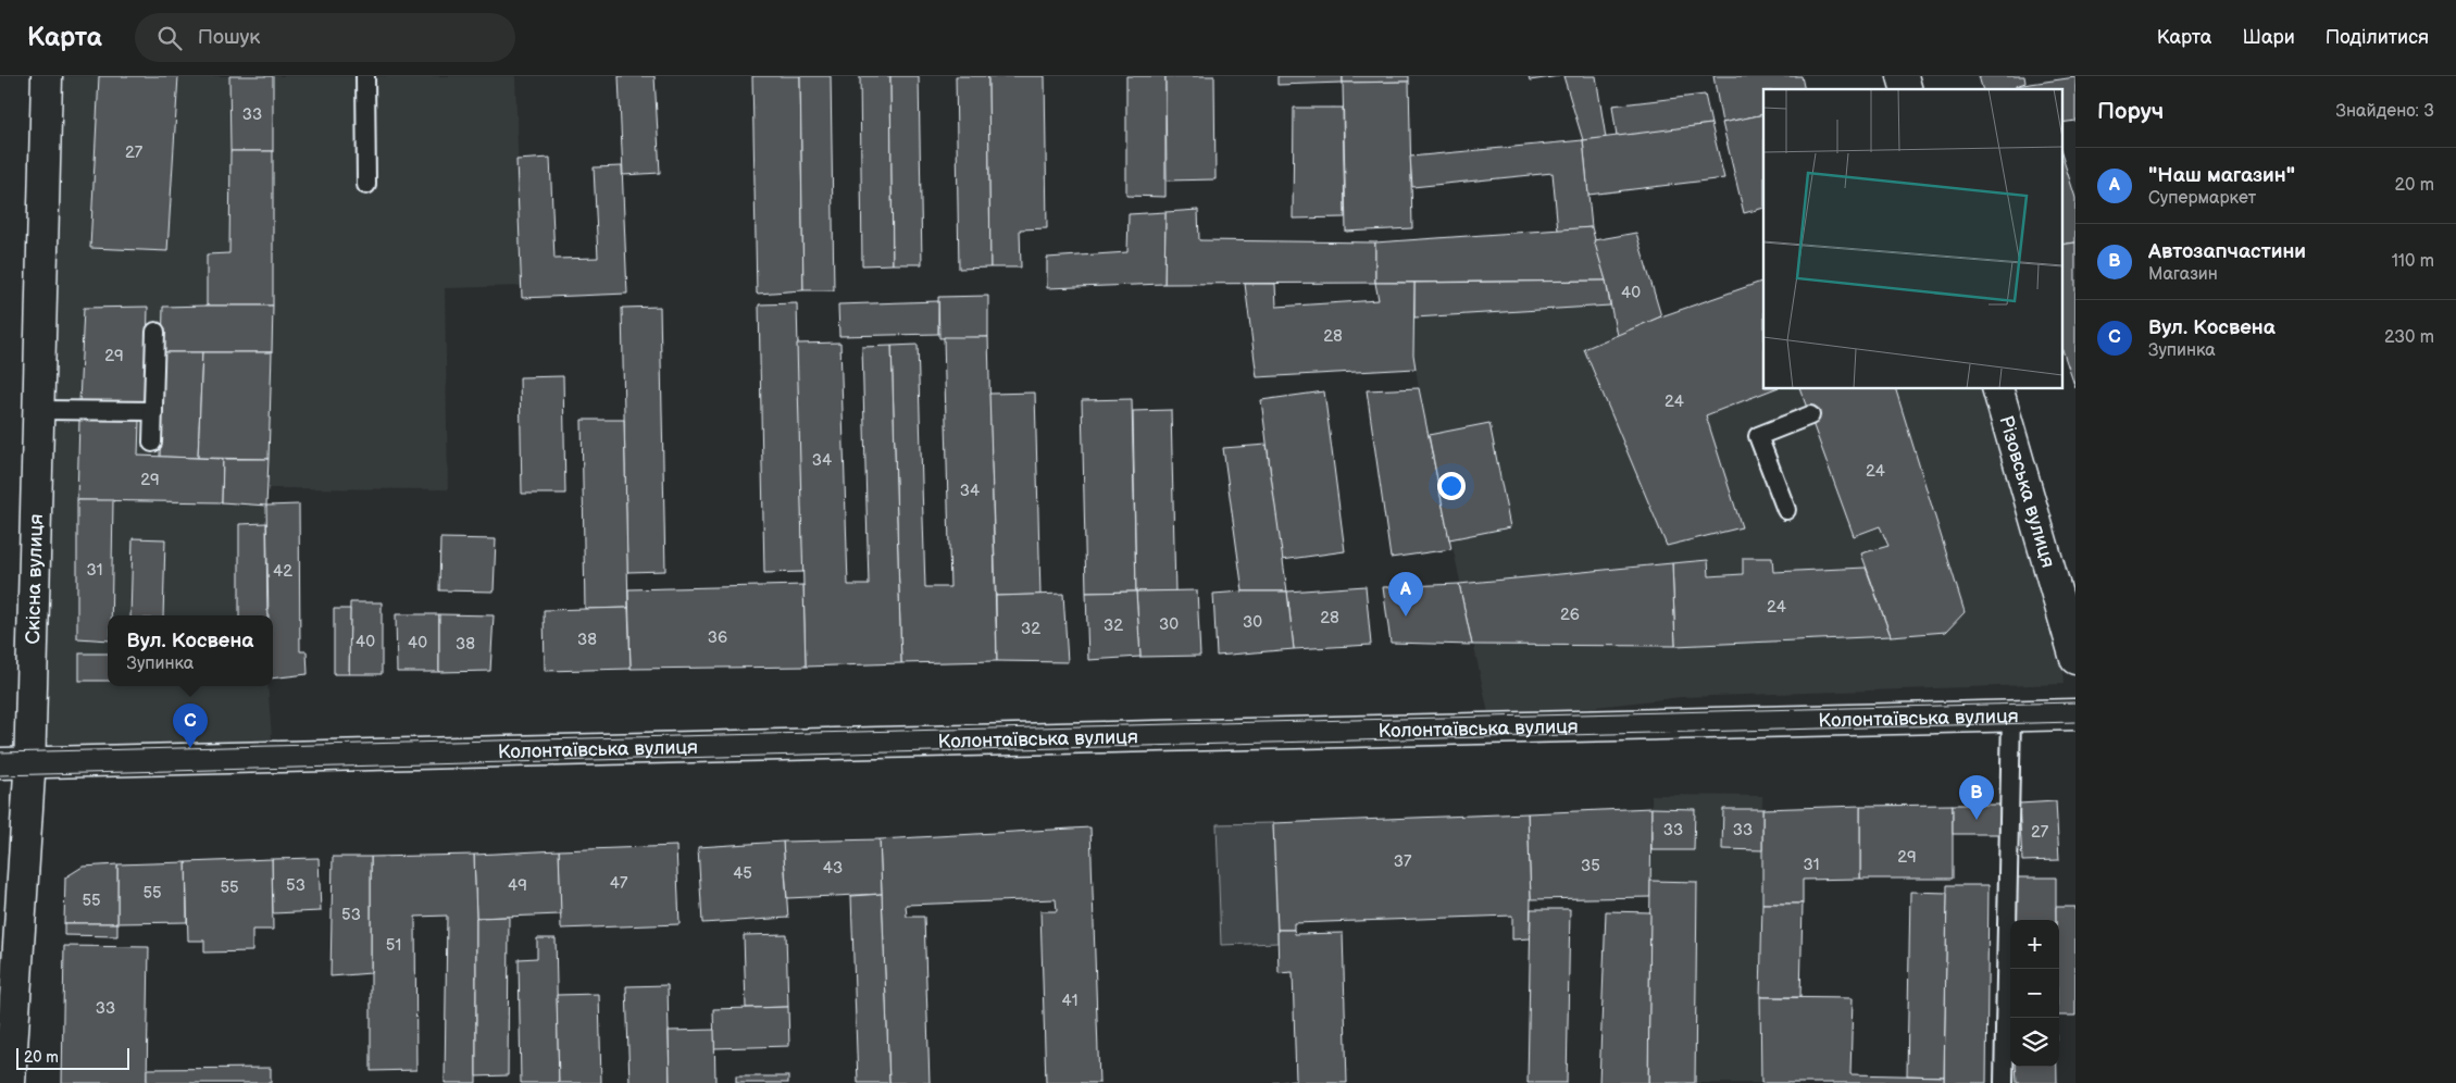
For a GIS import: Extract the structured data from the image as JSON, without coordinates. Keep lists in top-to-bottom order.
{
  "streets": {
    "main road": ["Різовська вулиця", "Cкісна вулиця", "Колонтаївська вулиця"]
  },
  "crossings": [
    ["Cкісна вулиця", "Колонтаївська вулиця"]
  ],
  "house_numbers": [
    "33",
    "27",
    "40",
    "28",
    "29",
    "24",
    "34",
    "24",
    "29",
    "34",
    "31",
    "42",
    "24",
    "26",
    "28",
    "30",
    "30",
    "32",
    "32",
    "36",
    "38",
    "40",
    "40",
    "38",
    "33",
    "33",
    "27",
    "29",
    "37",
    "31",
    "35",
    "43",
    "45",
    "47",
    "53",
    "49",
    "55",
    "55",
    "55",
    "53",
    "51",
    "41",
    "33"
  ],
  "scale_bar": "20 m",
  "page": {
    "header": "Карта",
    "search": "Пошук",
    "nav": ["Карта", "Шари", "Поділитися"],
    "heading": ["Поруч", "Знайдено: 3"],
    "list": [
      {
        "mark": "A",
        "name": "\"Наш магазин\"",
        "note": "Супермаркет",
        "value": "20 m"
      },
      {
        "mark": "B",
        "name": "Автозапчастини",
        "note": "Магазин",
        "value": "110 m"
      },
      {
        "mark": "C",
        "name": "Вул. Косвена",
        "note": "Зупинка",
        "value": "230 m"
      }
    ],
    "pins": ["A", "C", "B"],
    "popup": ["Вул. Косвена", "Зупинка"],
    "map_buttons": ["+", "−"],
    "scale": "20 m"
  }
}
